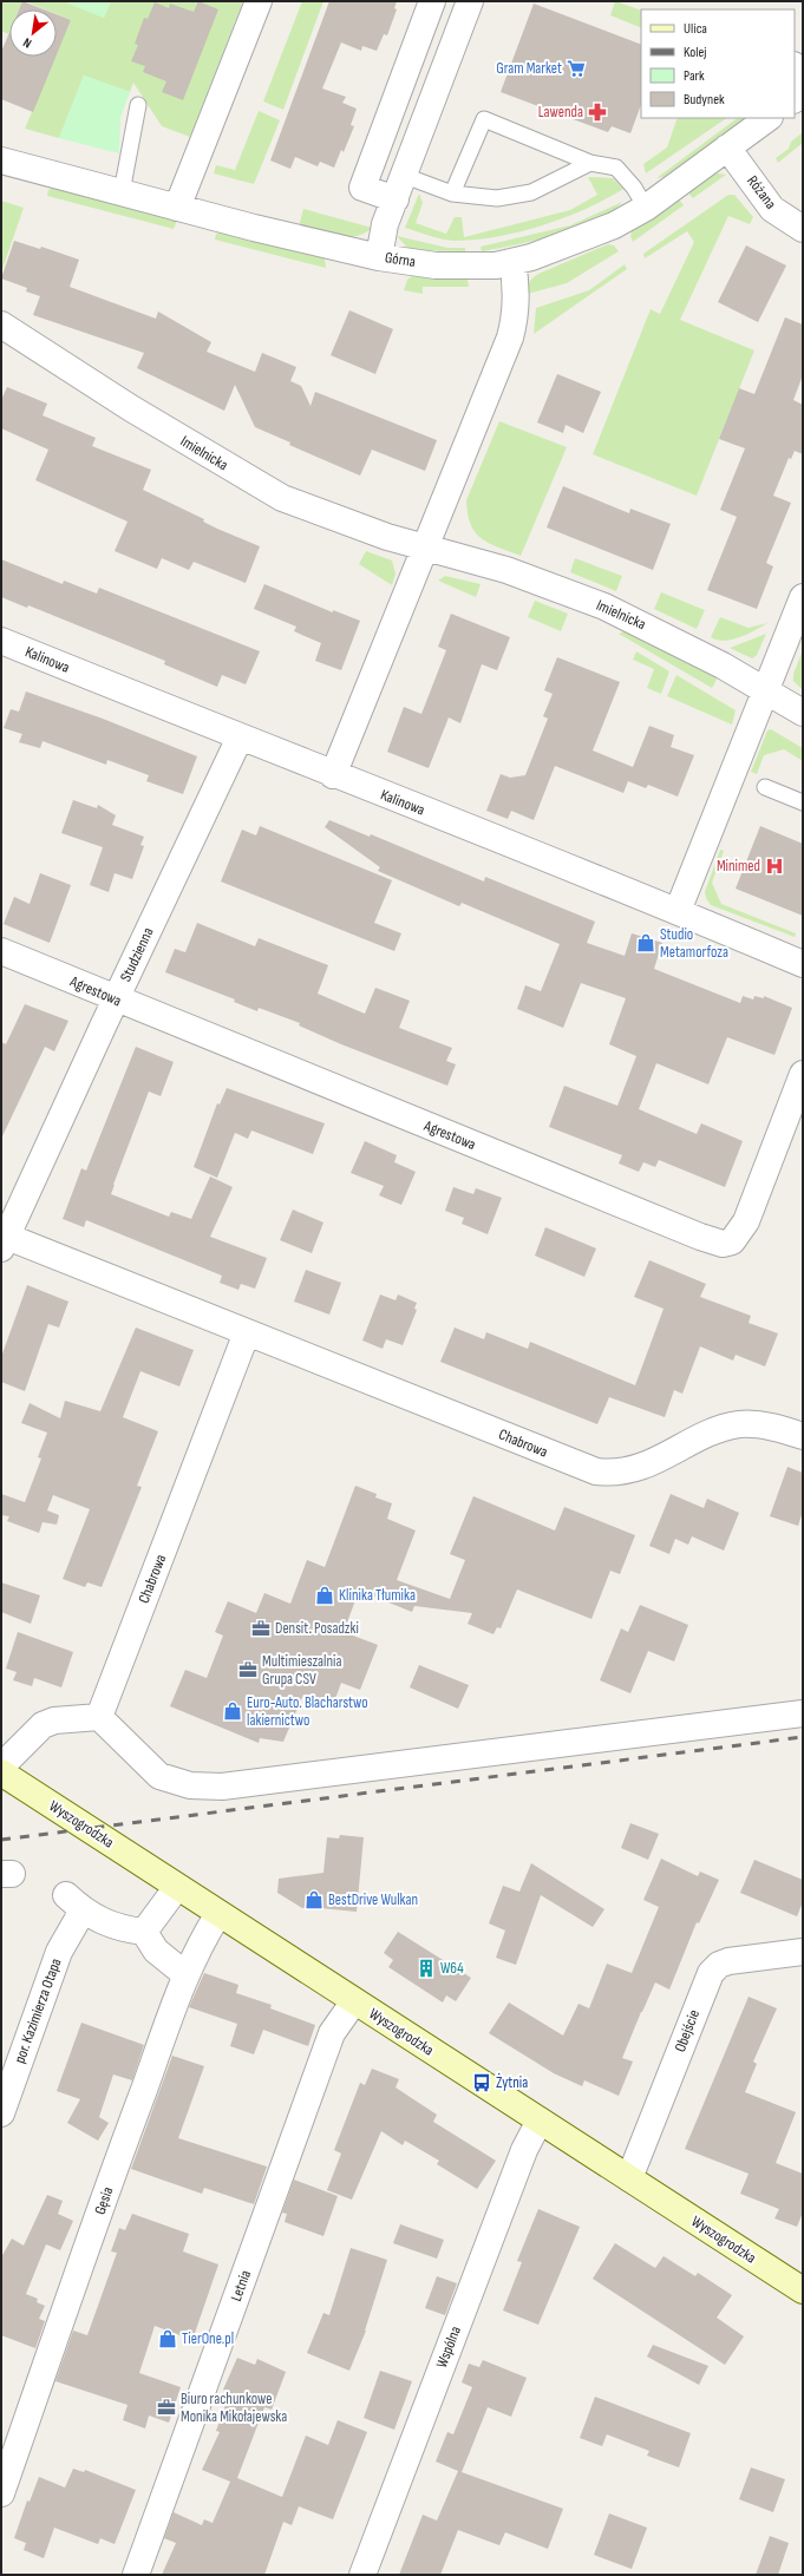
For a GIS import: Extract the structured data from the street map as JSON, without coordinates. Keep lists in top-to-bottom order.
{
  "streets": {
    "street": [
      "Różana",
      "Górna",
      "Imielnicka",
      "Kalinowa",
      "Studzienna",
      "Agrestowa",
      "Chabrowa",
      "Wyszogrodzka",
      "por. Kazimierza Otapa",
      "Obejście",
      "Gęsia",
      "Letnia",
      "Wspólna"
    ]
  },
  "crossings": [
    ["Różana", "Górna"],
    ["Kalinowa", "Studzienna"],
    ["Studzienna", "Agrestowa"],
    ["Studzienna", "Chabrowa"],
    ["Wyszogrodzka", "Obejście"],
    ["Wyszogrodzka", "Gęsia"],
    ["Wyszogrodzka", "Letnia"],
    ["Wyszogrodzka", "Wspólna"]
  ],
  "places": {
    "supermarket": ["Gram Market"],
    "pharmacy": ["Lawenda"],
    "hospital": ["Minimed"],
    "shop": [
      "Studio Metamorfoza",
      "Klinika Tłumika",
      "Euro-Auto. Blacharstwo lakiernictwo",
      "BestDrive Wulkan",
      "TierOne.pl"
    ],
    "office": ["Densit. Posadzki", "Multimieszalnia Grupa CSV", "Biuro rachunkowe Monika Mikołajewska"],
    "building": ["W64"],
    "bus stop": ["Żytnia"]
  },
  "legend": [
    "Ulica",
    "Kolej",
    "Park",
    "Budynek"
  ],
  "north": "bottom left"
}
